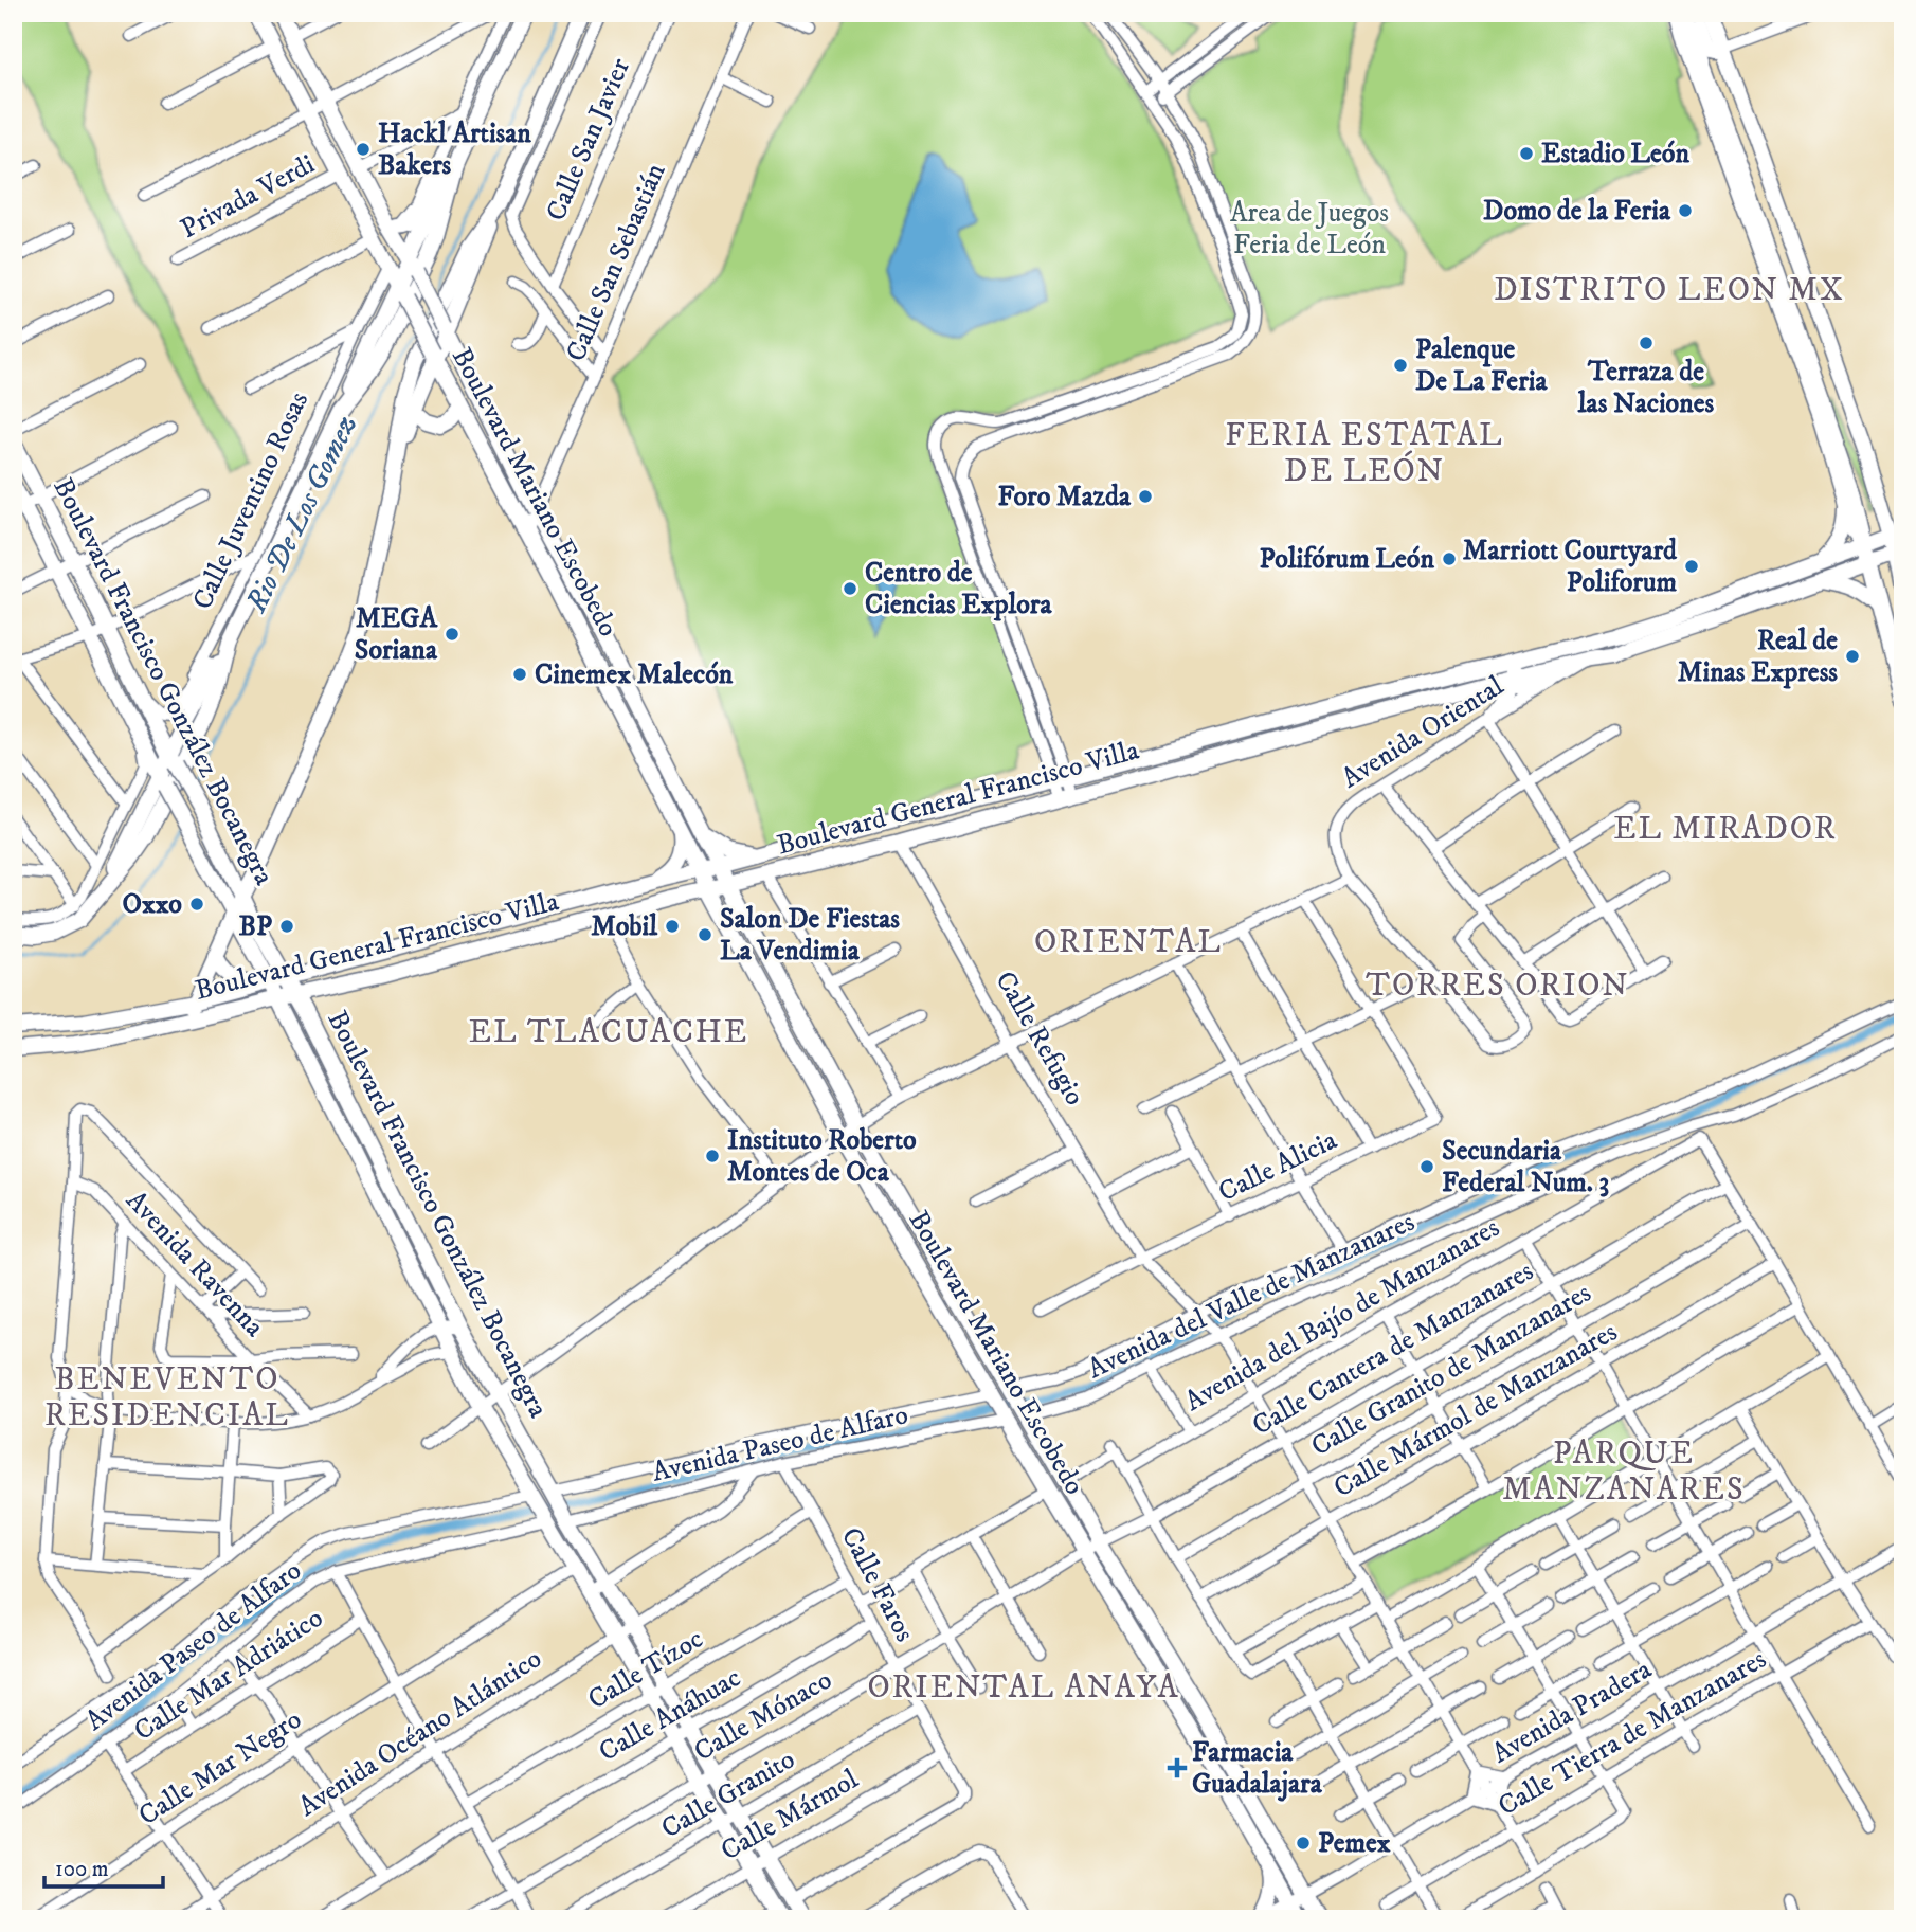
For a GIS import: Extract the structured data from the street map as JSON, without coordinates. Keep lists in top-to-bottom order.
{
  "streets": {
    "main road": ["Boulevard Mariano Escobedo", "Boulevard Francisco González Bocanegra", "Boulevard General Francisco Villa"],
    "street": [
      "Calle San Javier",
      "Privada Verdi",
      "Calle San Sebastián",
      "Calle Juventino Rosas",
      "Avenida Oriental",
      "Calle Refugio",
      "Calle Alicia",
      "Avenida Ravenna",
      "Avenida del Valle de Manzanares",
      "Avenida del Bajío de Manzanares",
      "Calle Cantera de Manzanares",
      "Calle Granito de Manzanares",
      "Calle Mármol de Manzanares",
      "Avenida Paseo de Alfaro",
      "Calle Faros",
      "Calle Tízoc",
      "Calle Mar Adriático",
      "Avenida Pradera",
      "Calle Anáhuac",
      "Calle Mónaco",
      "Avenida Océano Atlántico",
      "Calle Tierra de Manzanares",
      "Calle Mar Negro",
      "Calle Granito",
      "Calle Mármol"
    ]
  },
  "crossings": [
    ["Privada Verdi", "Boulevard Mariano Escobedo"],
    ["Calle San Sebastián", "Boulevard Mariano Escobedo"],
    ["Boulevard Mariano Escobedo", "Calle Juventino Rosas"],
    ["Boulevard Mariano Escobedo", "Boulevard General Francisco Villa"],
    ["Boulevard Mariano Escobedo", "Avenida del Valle de Manzanares"],
    ["Boulevard Mariano Escobedo", "Calle Cantera de Manzanares"],
    ["Boulevard Mariano Escobedo", "Avenida Paseo de Alfaro"],
    ["Boulevard Mariano Escobedo", "Avenida Pradera"],
    ["Boulevard Mariano Escobedo", "Calle Mónaco"],
    ["Boulevard Francisco González Bocanegra", "Boulevard General Francisco Villa"],
    ["Boulevard Francisco González Bocanegra", "Avenida Paseo de Alfaro"],
    ["Boulevard Francisco González Bocanegra", "Calle Faros"],
    ["Boulevard Francisco González Bocanegra", "Calle Tízoc"],
    ["Boulevard Francisco González Bocanegra", "Calle Anáhuac"],
    ["Boulevard Francisco González Bocanegra", "Calle Mónaco"],
    ["Boulevard Francisco González Bocanegra", "Avenida Océano Atlántico"],
    ["Boulevard Francisco González Bocanegra", "Calle Mar Negro"],
    ["Boulevard Francisco González Bocanegra", "Calle Granito"],
    ["Boulevard Francisco González Bocanegra", "Calle Mármol"],
    ["Boulevard General Francisco Villa", "Calle Refugio"],
    ["Calle Refugio", "Calle Alicia"],
    ["Calle Refugio", "Avenida del Valle de Manzanares"],
    ["Calle Refugio", "Avenida del Bajío de Manzanares"],
    ["Calle Refugio", "Calle Cantera de Manzanares"],
    ["Calle Refugio", "Calle Granito de Manzanares"],
    ["Calle Refugio", "Calle Mármol de Manzanares"],
    ["Calle Refugio", "Avenida Pradera"],
    ["Calle Refugio", "Calle Tierra de Manzanares"],
    ["Avenida del Bajío de Manzanares", "Calle Cantera de Manzanares"],
    ["Calle Cantera de Manzanares", "Calle Mónaco"],
    ["Avenida Paseo de Alfaro", "Calle Faros"],
    ["Calle Faros", "Calle Tízoc"],
    ["Calle Faros", "Calle Anáhuac"],
    ["Calle Faros", "Calle Mónaco"],
    ["Calle Faros", "Avenida Océano Atlántico"],
    ["Calle Faros", "Calle Granito"],
    ["Calle Faros", "Calle Mármol"]
  ],
  "districts": [
    "DISTRITO LEON MX",
    "FERIA ESTATAL DE LEÓN",
    "EL MIRADOR",
    "ORIENTAL",
    "TORRES ORION",
    "EL TLACUACHE",
    "BENEVENTO RESIDENCIAL",
    "PARQUE MANZANARES",
    "ORIENTAL ANAYA"
  ],
  "water": ["Rio De Los Gomez"],
  "parks": ["Area de Juegos Feria de León"],
  "places": {
    "other": [
      "Hackl Artisan Bakers",
      "Estadio León",
      "Domo de la Feria",
      "Terraza de las Naciones",
      "Palenque De La Feria",
      "Foro Mazda",
      "Polifórum León",
      "Marriott Courtyard Poliforum",
      "Centro de Ciencias Explora",
      "MEGA Soriana",
      "Real de Minas Express",
      "Cinemex Malecón",
      "Oxxo",
      "BP",
      "Mobil",
      "Salon De Fiestas La Vendimia",
      "Instituto Roberto Montes de Oca",
      "Secundaria Federal Num. 3",
      "Pemex"
    ],
    "health": ["Farmacia Guadalajara"]
  },
  "scale_bar": "100 m"
}
